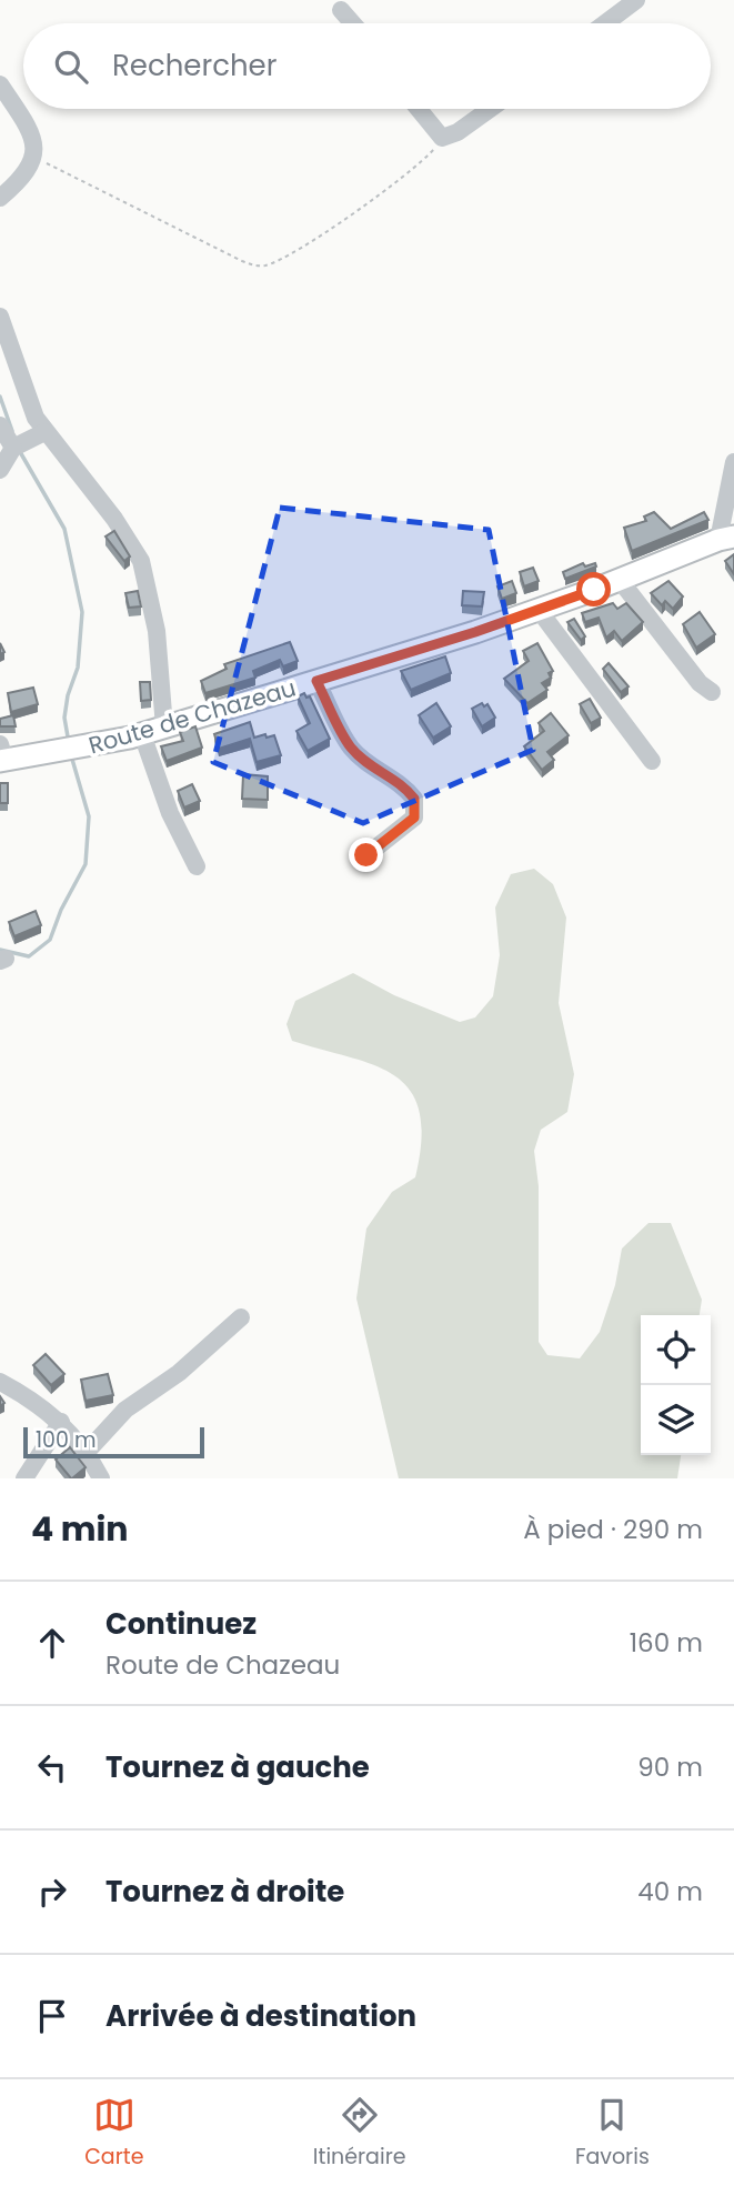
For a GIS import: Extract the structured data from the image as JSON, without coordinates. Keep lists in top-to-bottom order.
{
  "streets": {
    "main road": ["Route de Chazeau"]
  },
  "scale_bar": "100 m",
  "page": {
    "search": "Rechercher",
    "scale": "100 m",
    "heading": ["4 min", "À pied · 290 m"],
    "list": [
      ["Continuez", "Route de Chazeau", "160 m"],
      ["Tournez à gauche", "90 m"],
      ["Tournez à droite", "40 m"],
      "Arrivée à destination"
    ],
    "nav": ["Carte", "Itinéraire", "Favoris"]
  }
}
